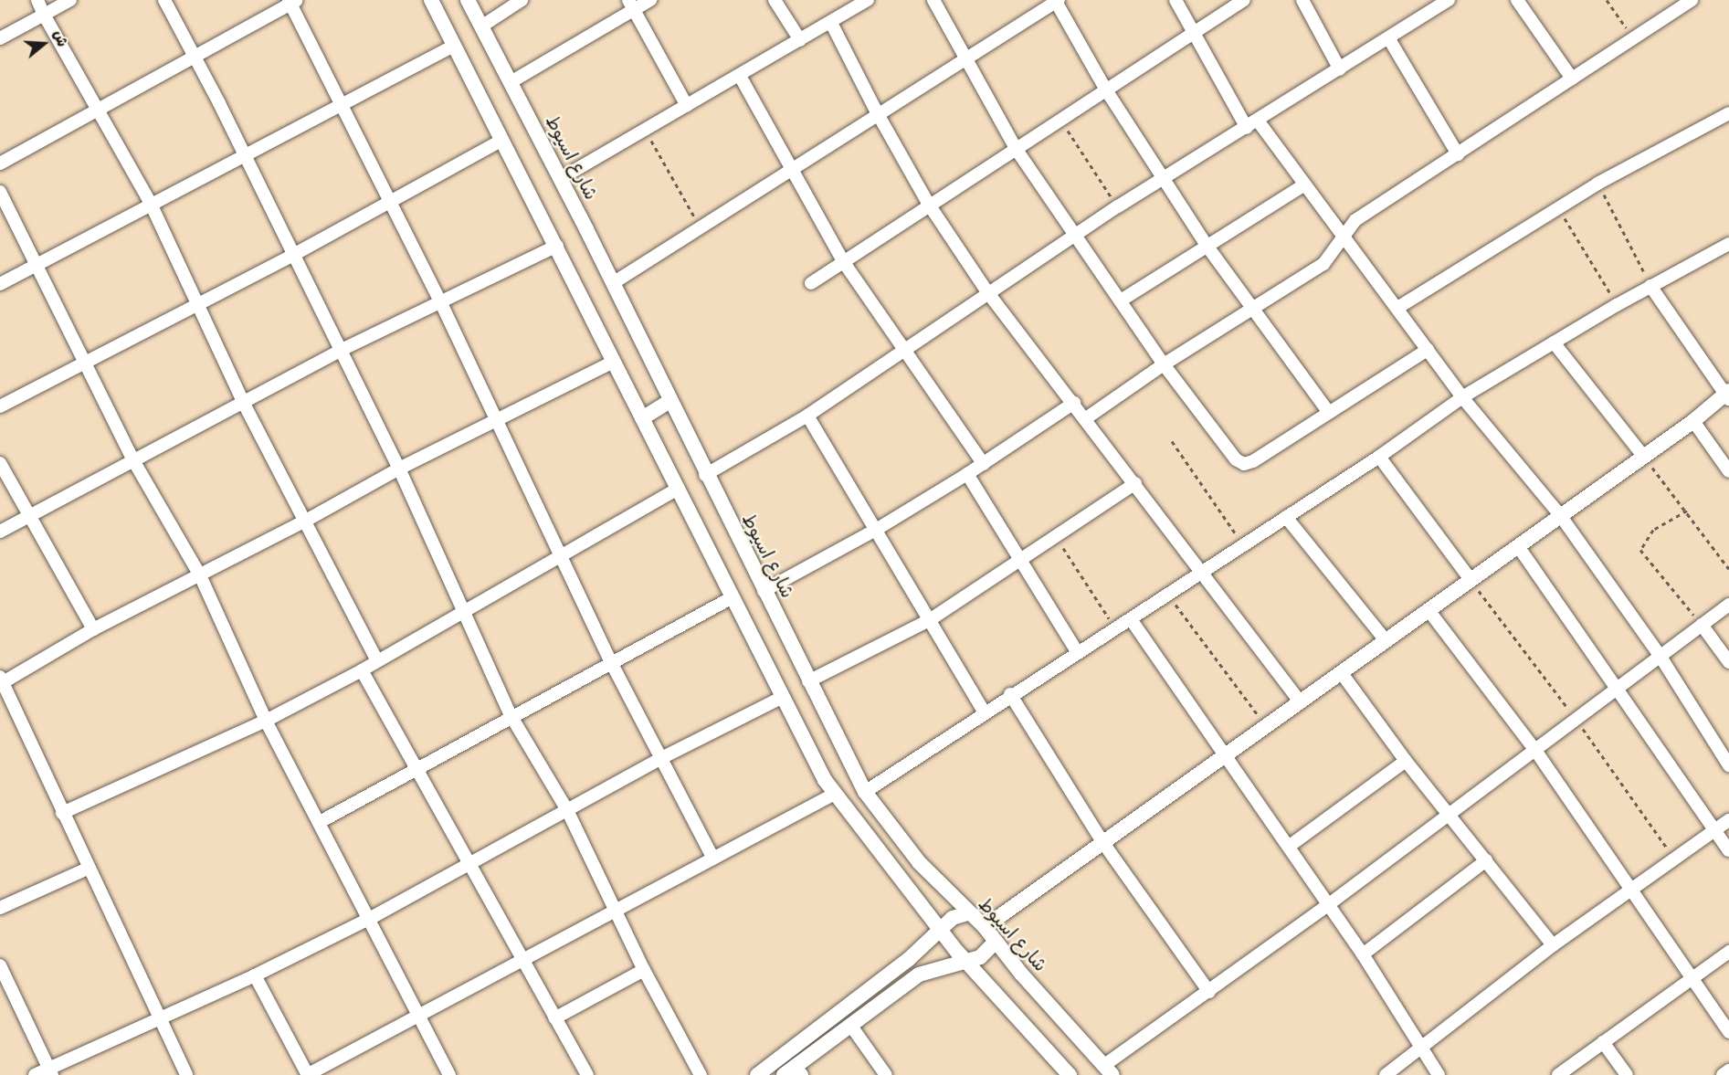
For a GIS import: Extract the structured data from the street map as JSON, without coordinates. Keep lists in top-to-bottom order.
{
  "streets": {
    "street": ["شارع اسيوط"]
  },
  "north": "right"
}
